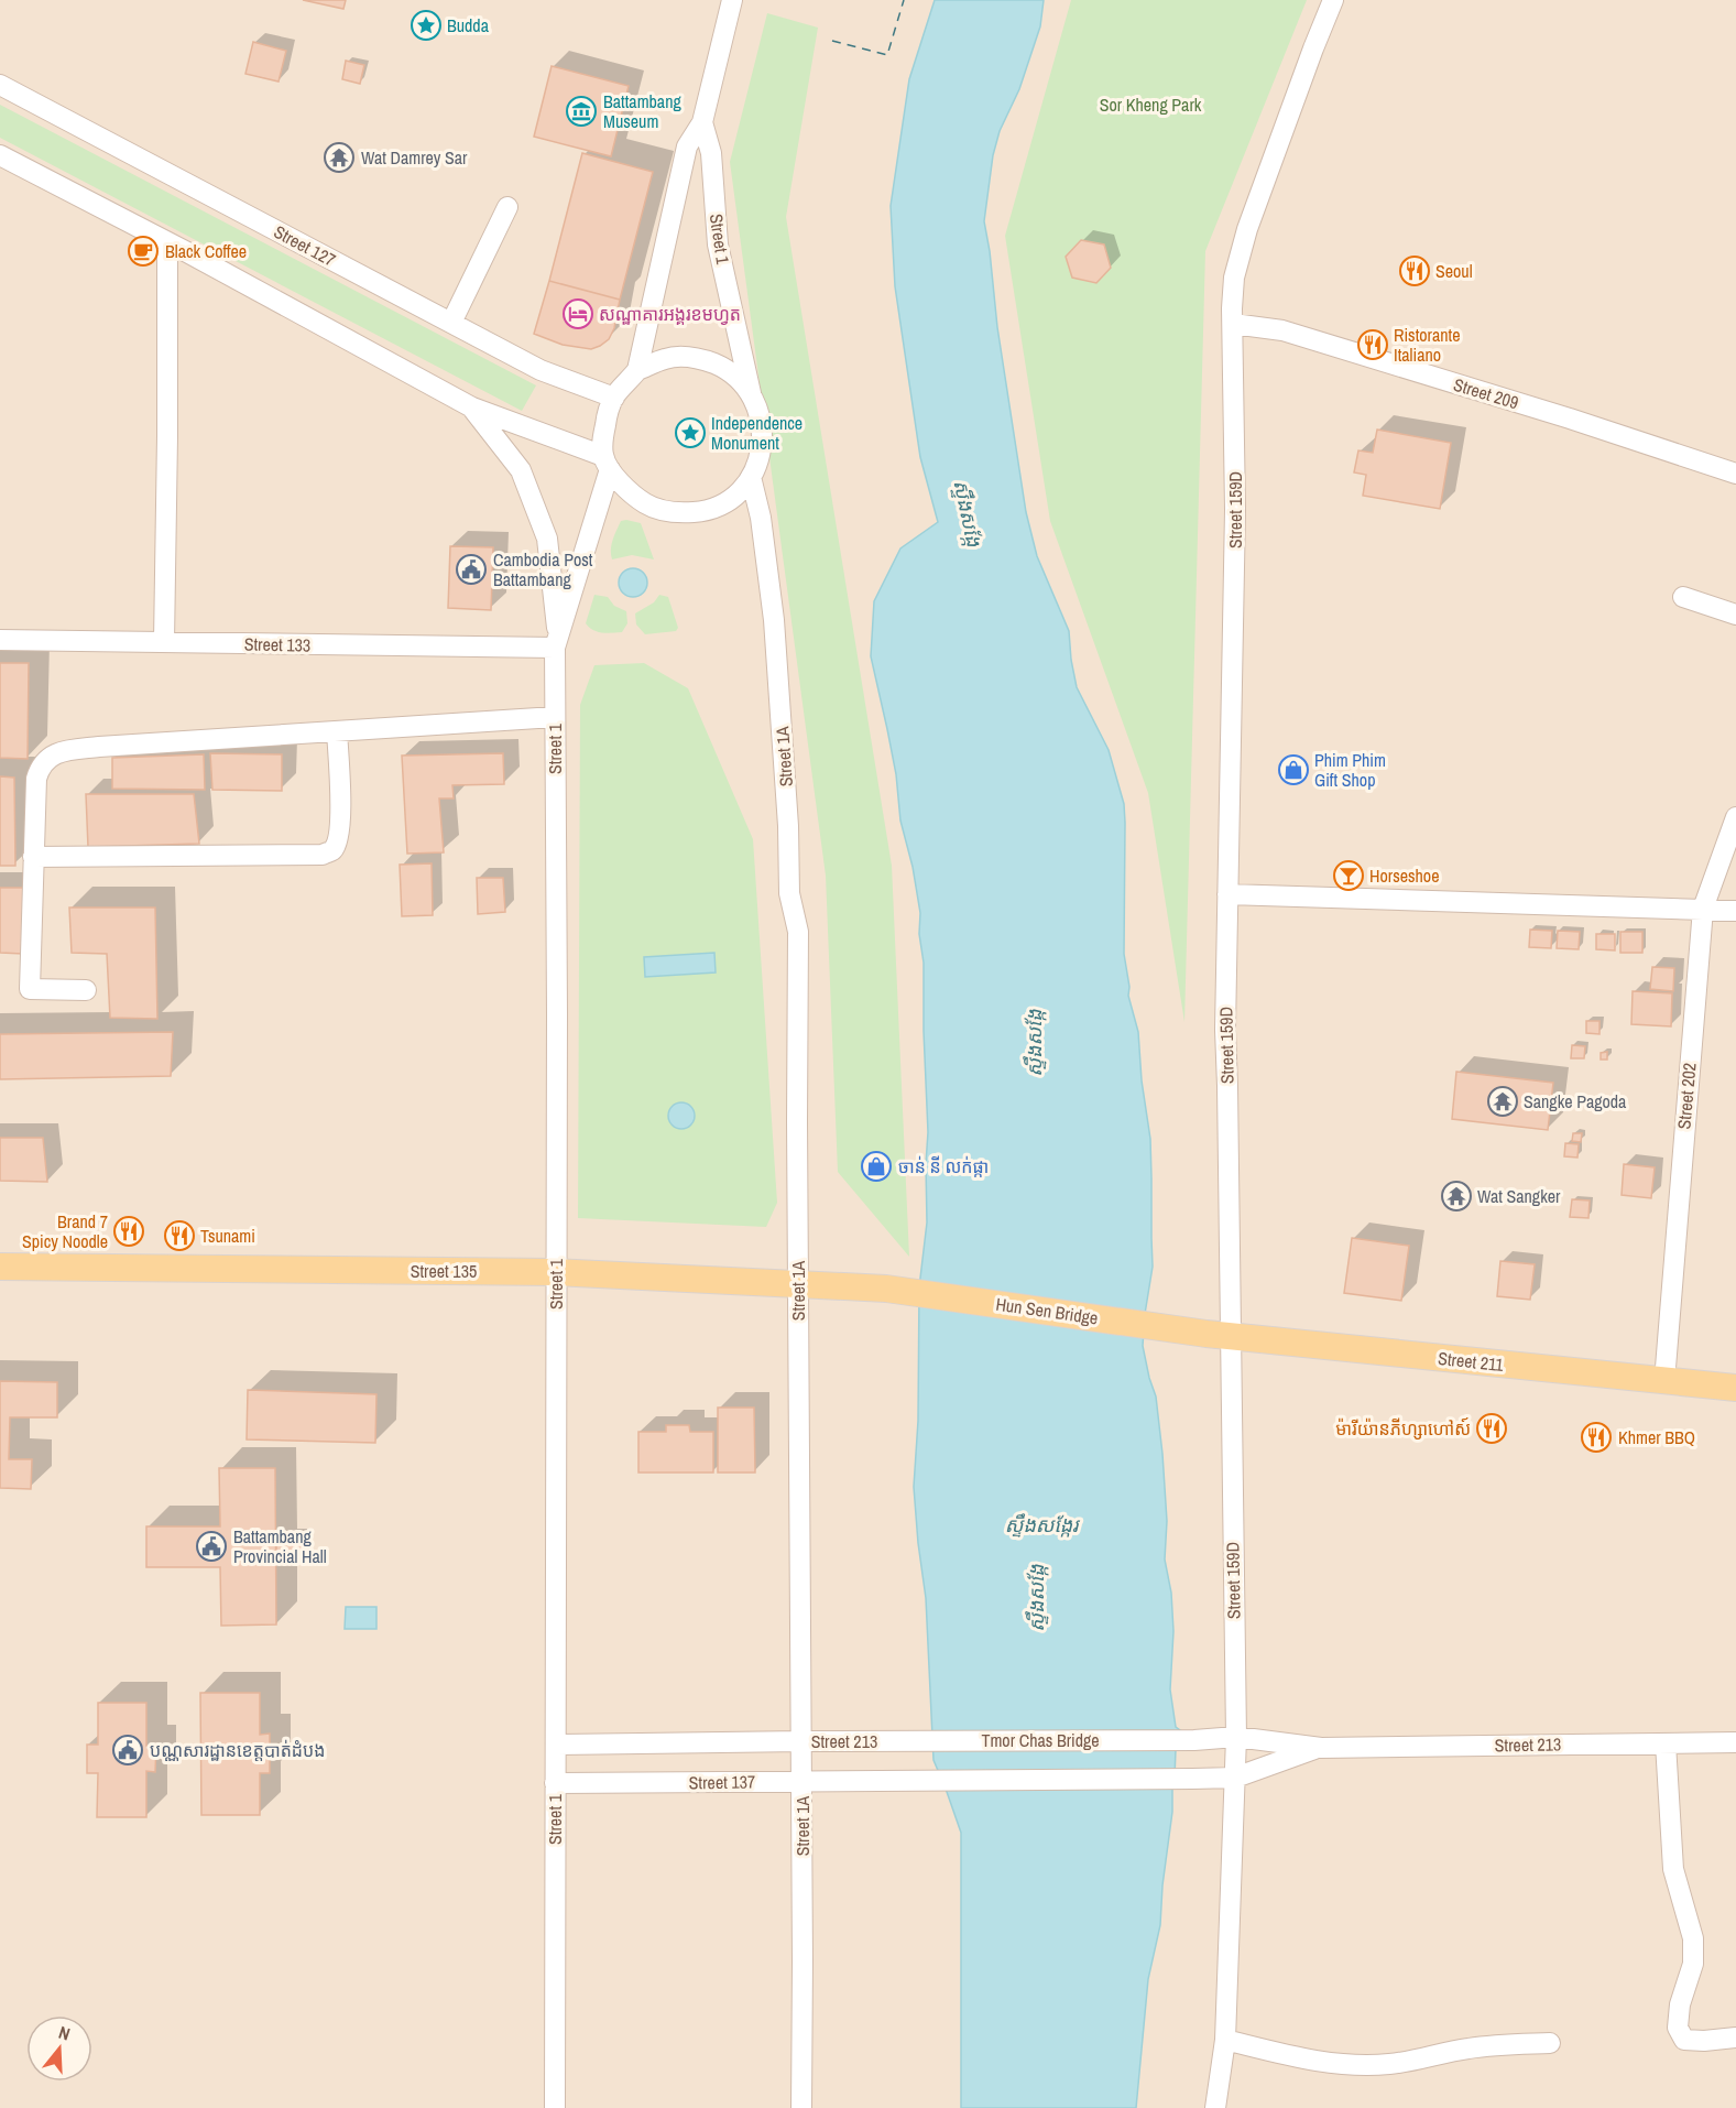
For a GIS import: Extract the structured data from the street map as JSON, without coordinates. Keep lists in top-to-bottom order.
{
  "streets": {
    "main road": ["Street 135", "Hun Sen Bridge", "Street 211"],
    "street": [
      "Street 1",
      "Street 127",
      "Street 209",
      "Street 159D",
      "Street 133",
      "Street 1A",
      "Street 202",
      "Tmor Chas Bridge",
      "Street 213",
      "Street 137"
    ]
  },
  "crossings": [
    ["Street 1", "Street 127"],
    ["Street 1", "Street 133"],
    ["Street 1", "Street 1A"],
    ["Street 1", "Street 135"],
    ["Street 1", "Street 137"],
    ["Street 127", "Street 1A"],
    ["Street 209", "Street 159D"],
    ["Street 159D", "Hun Sen Bridge"],
    ["Street 159D", "Street 211"],
    ["Street 159D", "Street 213"],
    ["Street 1A", "Street 135"],
    ["Street 1A", "Street 213"],
    ["Street 1A", "Street 137"],
    ["Street 202", "Street 211"],
    ["Street 135", "Hun Sen Bridge"],
    ["Hun Sen Bridge", "Street 211"],
    ["Tmor Chas Bridge", "Street 213"],
    ["Street 213", "Street 137"]
  ],
  "water": ["ស្ទឹងសង្កែ", "ស្ទឹងសង្កែរ"],
  "parks": ["Sor Kheng Park"],
  "places": {
    "place": ["Budda", "Independence Monument"],
    "museum": ["Battambang Museum"],
    "temple": ["Wat Damrey Sar", "Sangke Pagoda", "Wat Sangker"],
    "cafe": ["Black Coffee"],
    "restaurant": [
      "Seoul",
      "Ristorante Italiano",
      "Brand 7 Spicy Noodle",
      "Tsunami",
      "ម៉ារីយ៉ានភីហ្សាហៅស៍",
      "Khmer BBQ"
    ],
    "hotel": ["សណ្ឋាគារអង្គរខមហ្វត"],
    "public building": ["Cambodia Post Battambang", "Battambang Provincial Hall", "បណ្ណសារដ្ឋានខេត្តបាត់ដំបង"],
    "shop": ["Phim Phim Gift Shop", "ចាន់ នី លក់ផ្កា"],
    "bar": ["Horseshoe"]
  },
  "north": "top"
}
